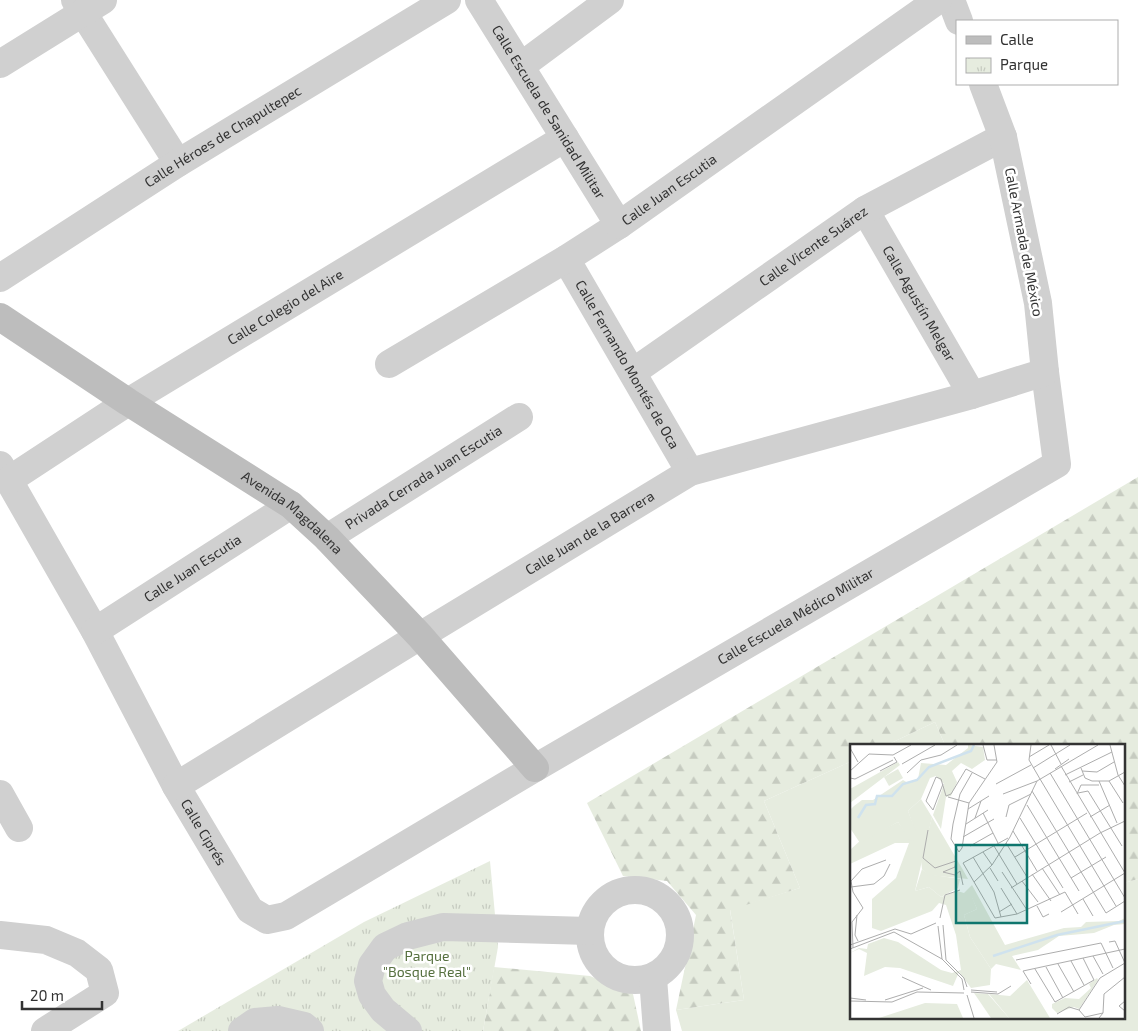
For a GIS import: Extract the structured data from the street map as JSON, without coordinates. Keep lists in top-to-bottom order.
{
  "streets": {
    "main road": ["Avenida Magdalena"],
    "street": [
      "Calle Escuela de Sanidad Militar",
      "Calle Héroes de Chapultepec",
      "Calle Juan Escutia",
      "Calle Armada de México",
      "Calle Vicente Suárez",
      "Calle Agustín Melgar",
      "Calle Colegio del Aire",
      "Calle Fernando Montés de Oca",
      "Privada Cerrada Juan Escutia",
      "Calle Juan de la Barrera",
      "Calle Escuela Médico Militar",
      "Calle Ciprés"
    ]
  },
  "crossings": [
    ["Calle Escuela de Sanidad Militar", "Calle Juan Escutia"],
    ["Calle Escuela de Sanidad Militar", "Calle Colegio del Aire"],
    ["Calle Juan Escutia", "Calle Fernando Montés de Oca"],
    ["Calle Juan Escutia", "Avenida Magdalena"],
    ["Calle Juan Escutia", "Calle Ciprés"],
    ["Calle Armada de México", "Calle Vicente Suárez"],
    ["Calle Armada de México", "Calle Juan de la Barrera"],
    ["Calle Armada de México", "Calle Escuela Médico Militar"],
    ["Calle Vicente Suárez", "Calle Agustín Melgar"],
    ["Calle Vicente Suárez", "Calle Fernando Montés de Oca"],
    ["Calle Agustín Melgar", "Calle Juan de la Barrera"],
    ["Calle Colegio del Aire", "Avenida Magdalena"],
    ["Calle Colegio del Aire", "Calle Ciprés"],
    ["Calle Fernando Montés de Oca", "Calle Juan de la Barrera"],
    ["Privada Cerrada Juan Escutia", "Avenida Magdalena"],
    ["Avenida Magdalena", "Calle Juan de la Barrera"],
    ["Avenida Magdalena", "Calle Escuela Médico Militar"],
    ["Avenida Magdalena", "Calle Ciprés"],
    ["Calle Juan de la Barrera", "Calle Ciprés"],
    ["Calle Escuela Médico Militar", "Calle Ciprés"]
  ],
  "parks": ["Parque \"Bosque Real\""],
  "legend": ["Calle", "Parque"],
  "scale_bar": "20 m"
}
